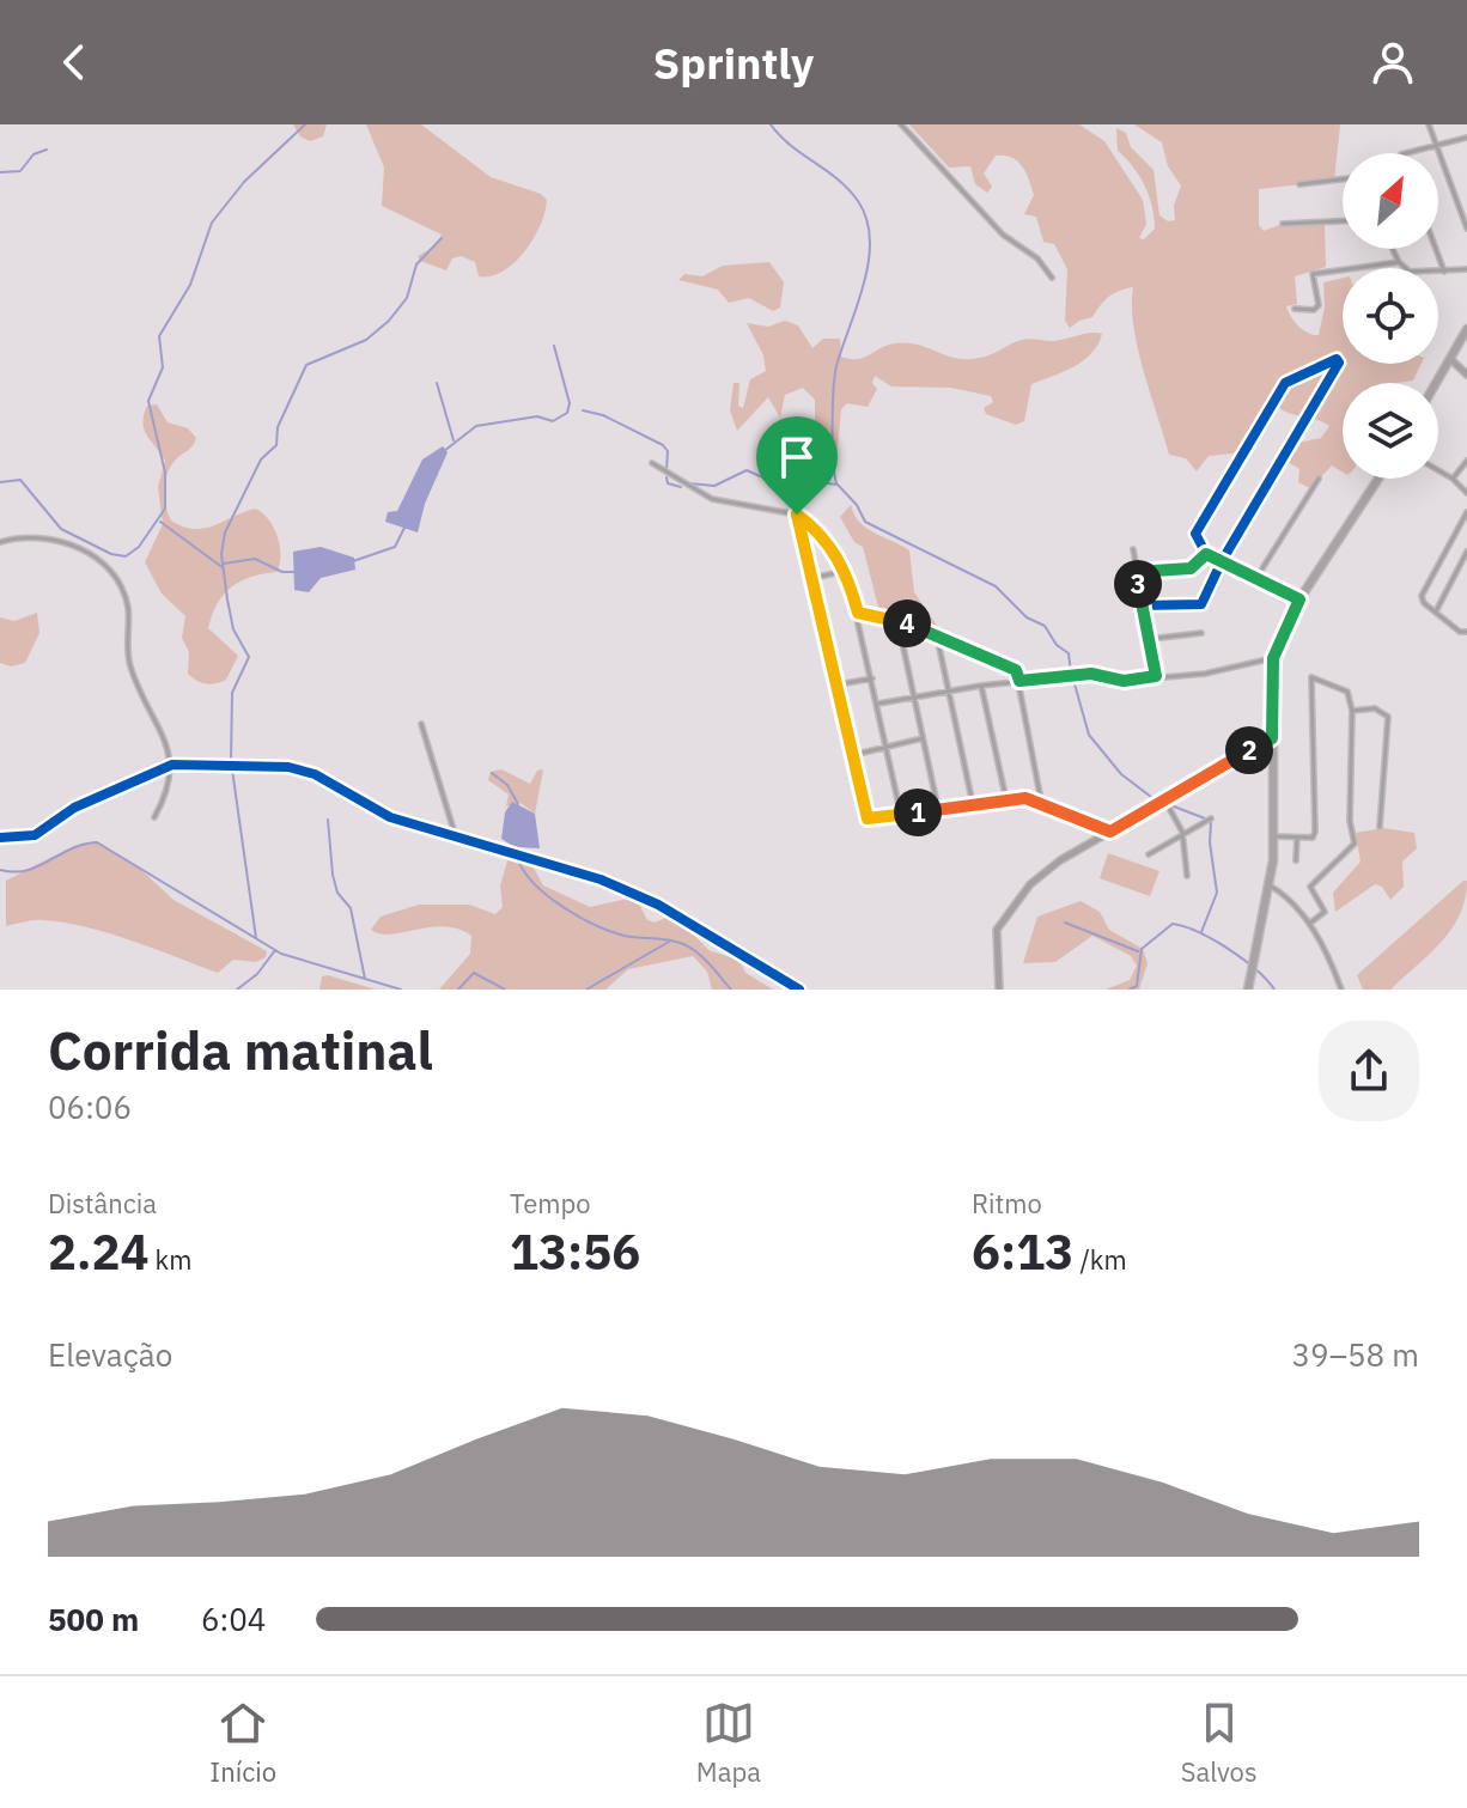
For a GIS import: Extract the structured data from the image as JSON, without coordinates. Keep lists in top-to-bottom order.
{
  "north": "top right",
  "page": {
    "header": "Sprintly",
    "pins": [
      "3",
      "4",
      "2",
      "1"
    ],
    "heading": ["Corrida matinal", "06:06"],
    "stats": [
      ["Distância", "2.24 km"],
      ["Tempo", "13:56"],
      ["Ritmo", "6:13 /km"]
    ],
    "chart": ["Elevação", "39–58 m"],
    "list": [
      {
        "name": "500 m",
        "note": "6:04"
      }
    ],
    "tabs": ["Início", "Mapa", "Salvos"]
  }
}
